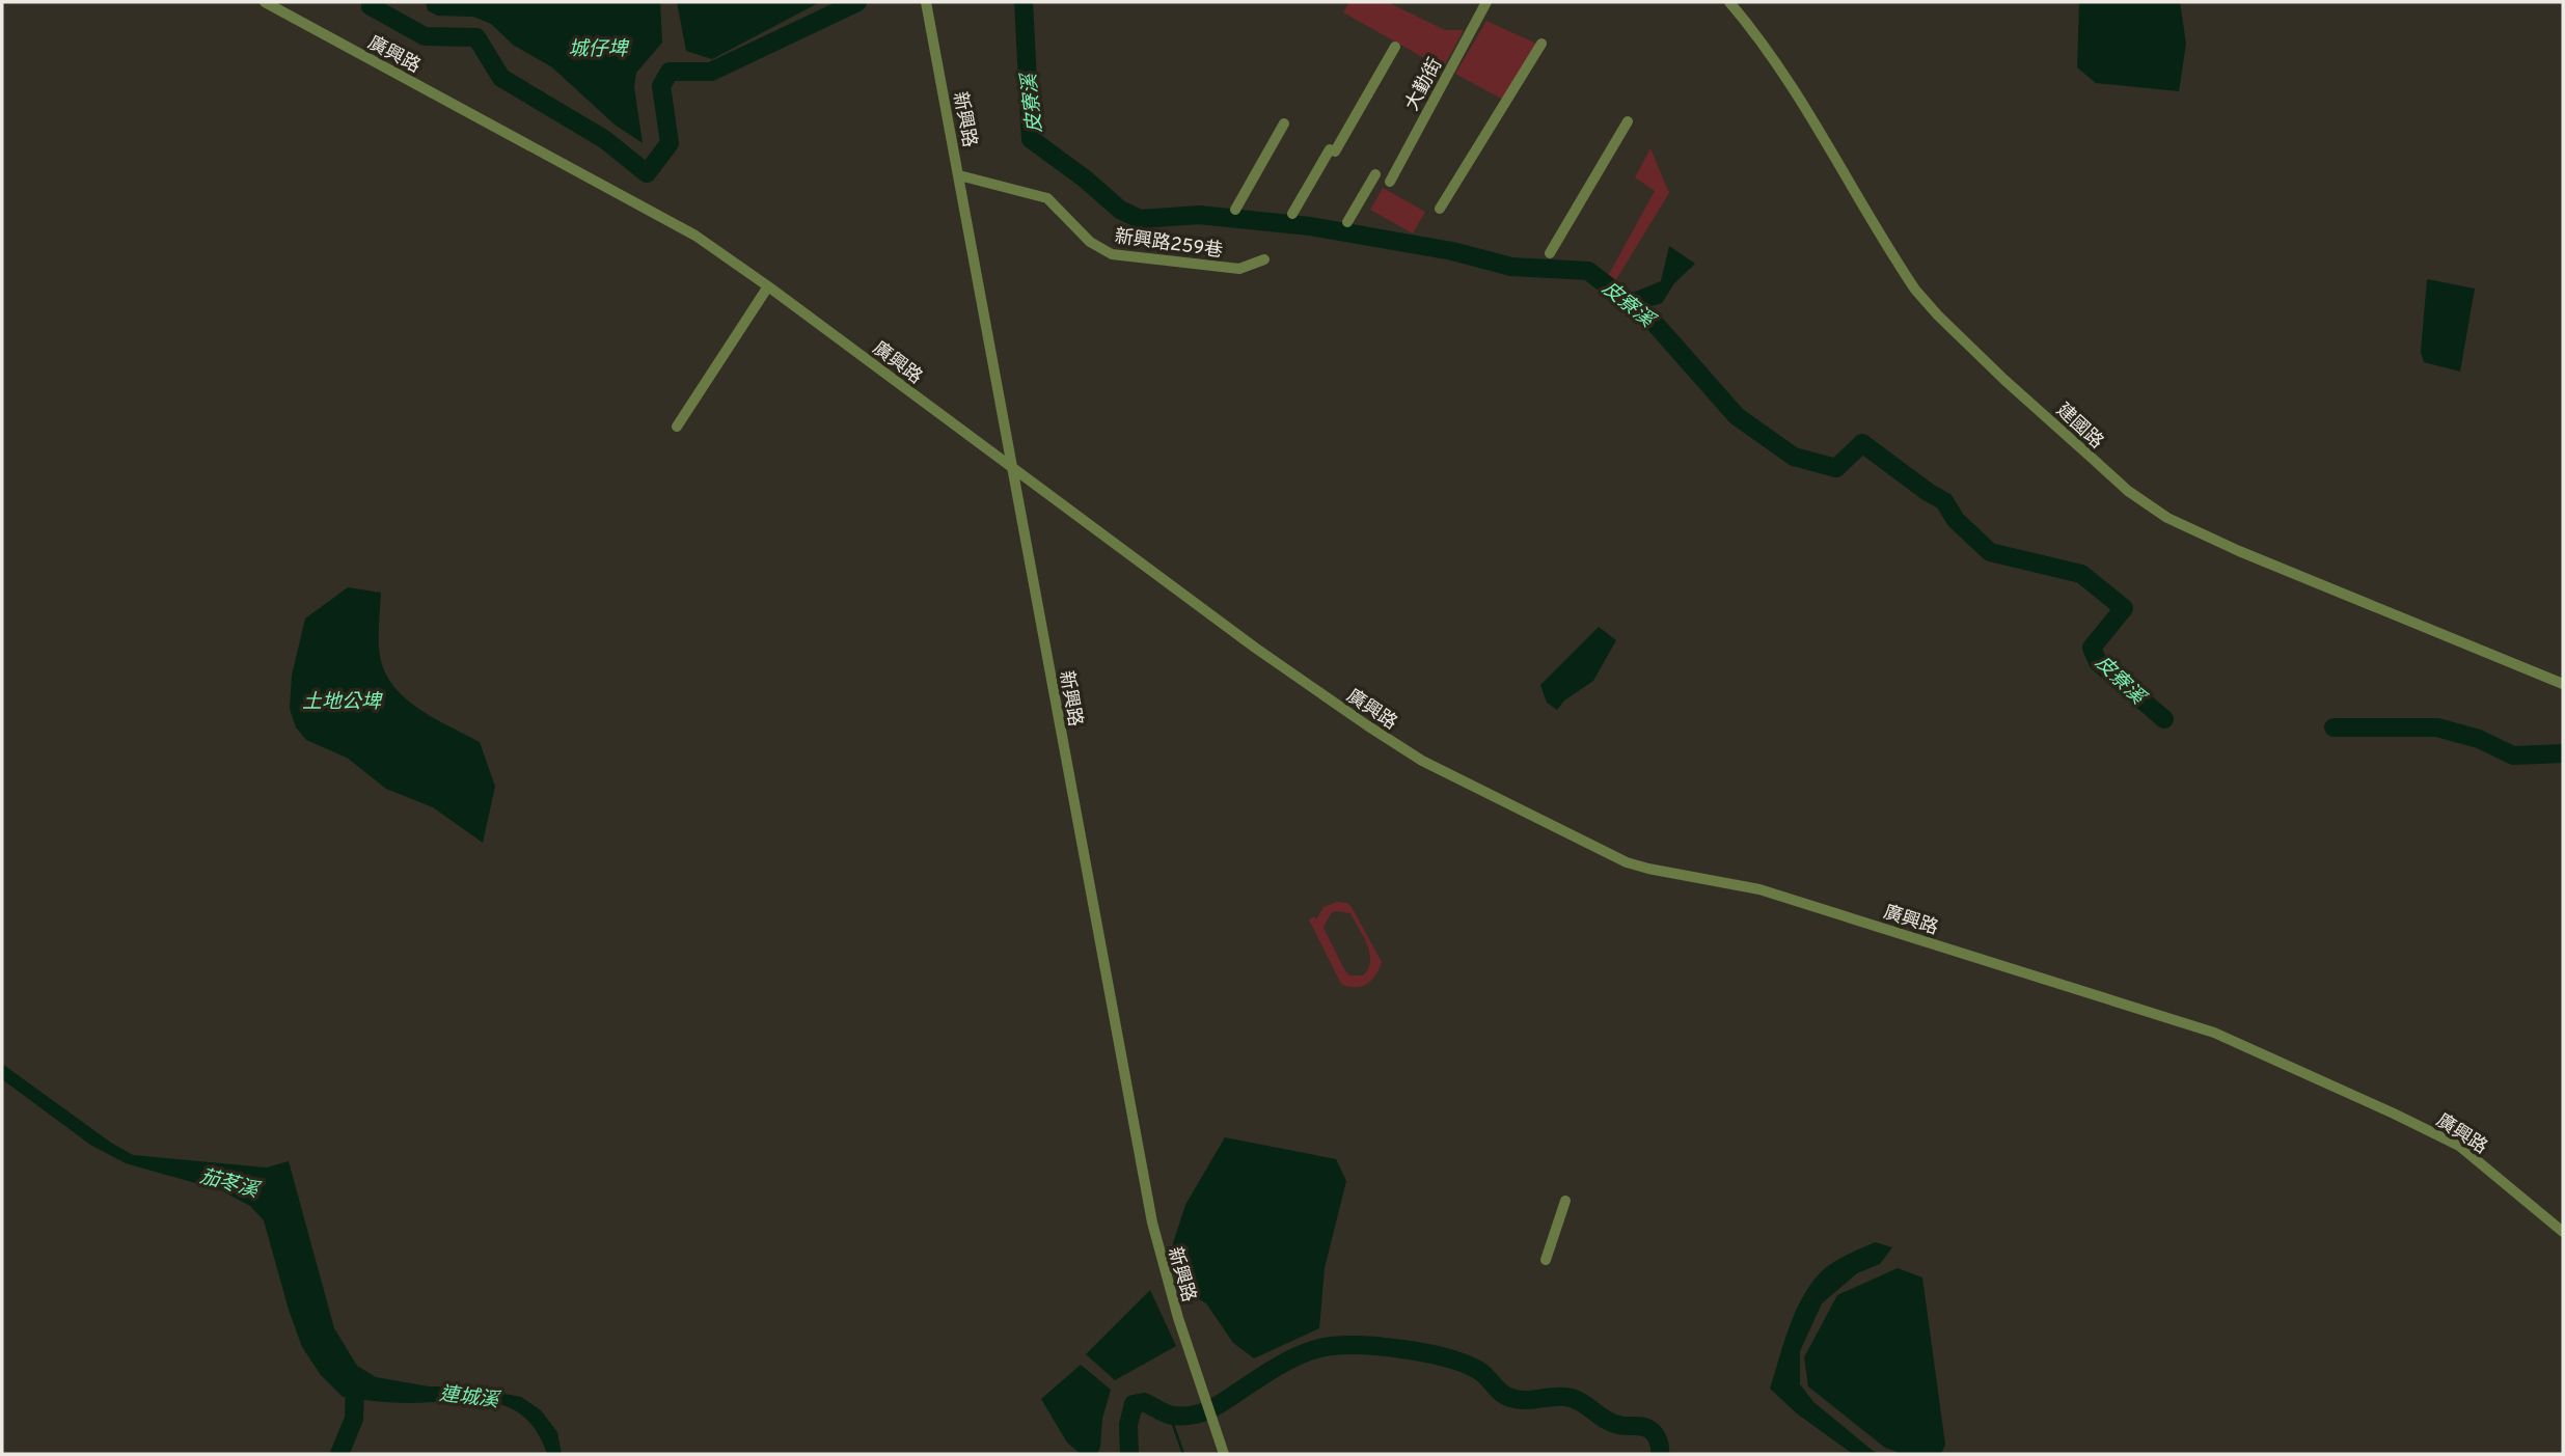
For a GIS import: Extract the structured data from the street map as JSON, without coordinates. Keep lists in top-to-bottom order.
{
  "streets": {
    "street": [
      "廣興路",
      "大勤街",
      "新興路",
      "新興路259巷",
      "建國路"
    ]
  },
  "crossings": [
    ["廣興路", "新興路"],
    ["新興路", "新興路259巷"]
  ],
  "water": [
    "城仔埤",
    "皮寮溪",
    "土地公埤",
    "茄苳溪",
    "連城溪"
  ]
}
